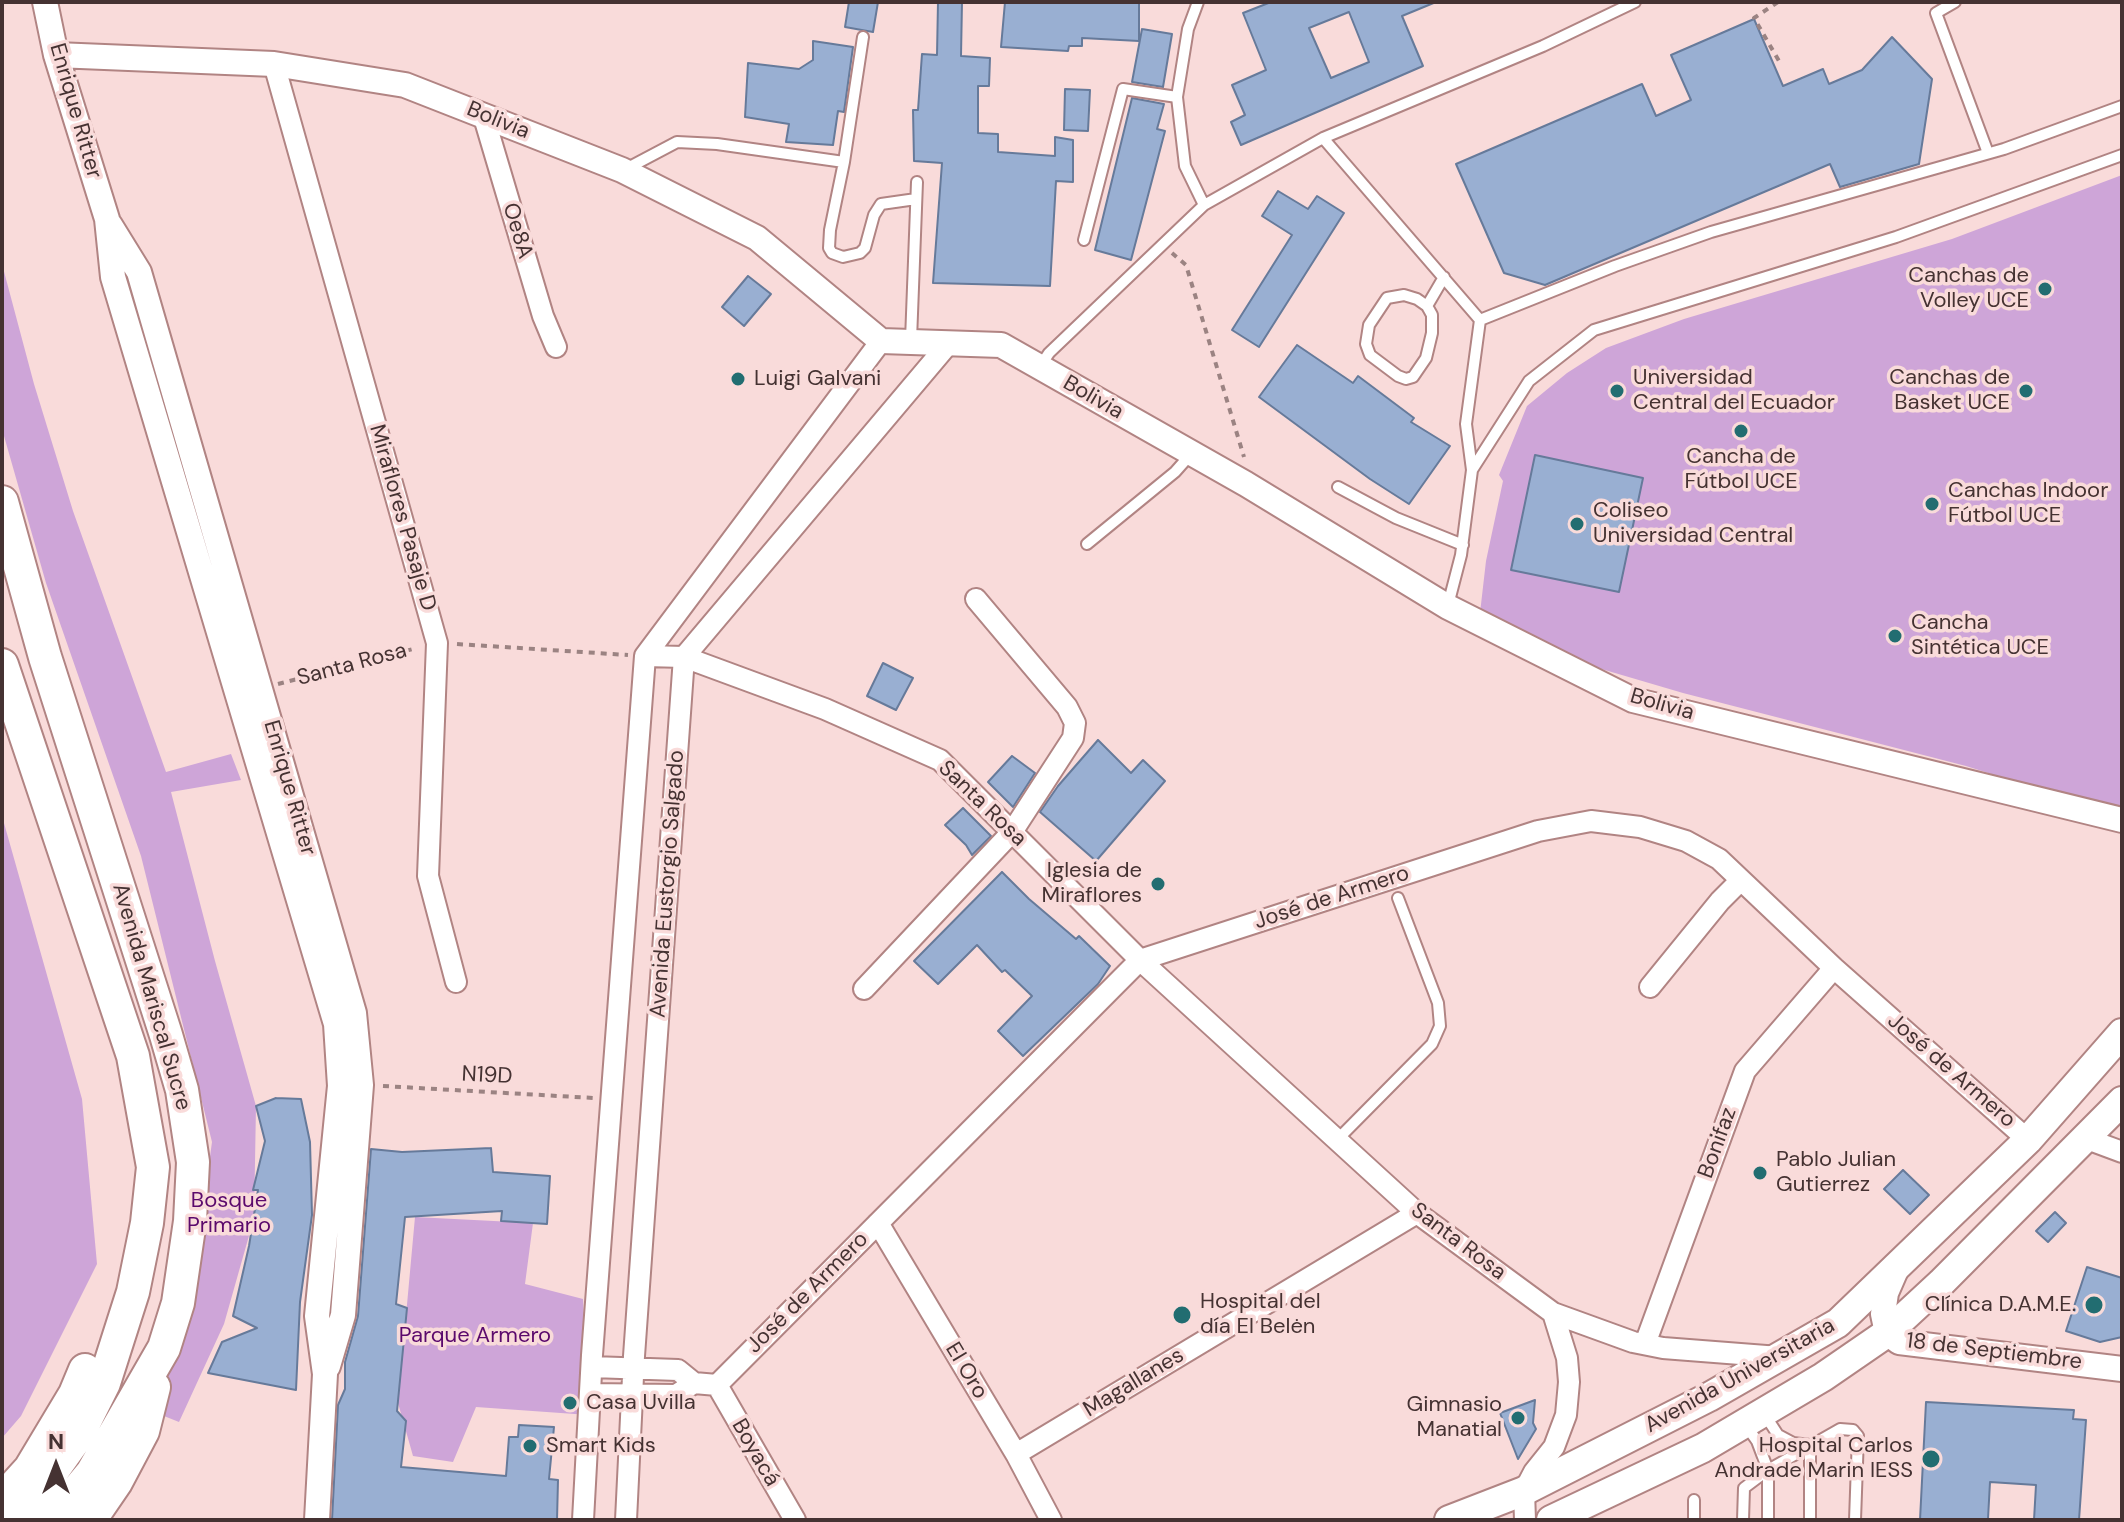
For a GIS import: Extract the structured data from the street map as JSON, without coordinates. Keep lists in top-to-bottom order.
{
  "streets": {
    "main road": ["Avenida Mariscal Sucre", "Avenida Universitaria"],
    "street": [
      "Enrique Ritter",
      "Bolivia",
      "Oe8A",
      "Miraflores Pasaje D",
      "Santa Rosa",
      "Avenida Eustorgio Salgado",
      "José de Armero",
      "Bonifaz",
      "18 de Septiembre",
      "El Oro",
      "Magallanes",
      "Boyacá"
    ],
    "path": ["N19D"]
  },
  "crossings": [
    ["Enrique Ritter", "Bolivia"],
    ["Enrique Ritter", "Santa Rosa"],
    ["Enrique Ritter", "N19D"],
    ["Bolivia", "Oe8A"],
    ["Bolivia", "Miraflores Pasaje D"],
    ["Miraflores Pasaje D", "Santa Rosa"],
    ["Santa Rosa", "Avenida Eustorgio Salgado"],
    ["Santa Rosa", "José de Armero"],
    ["Santa Rosa", "Bonifaz"],
    ["Santa Rosa", "Avenida Universitaria"],
    ["Santa Rosa", "Magallanes"],
    ["Avenida Eustorgio Salgado", "N19D"],
    ["José de Armero", "Bonifaz"],
    ["José de Armero", "El Oro"],
    ["José de Armero", "Avenida Universitaria"],
    ["José de Armero", "Boyacá"],
    ["18 de Septiembre", "Avenida Universitaria"],
    ["El Oro", "Magallanes"]
  ],
  "parks": ["Bosque Primario", "Parque Armero"],
  "places": [
    "Canchas de Volley UCE",
    "Luigi Galvani",
    "Universidad Central del Ecuador",
    "Canchas de Basket UCE",
    "Cancha de Fútbol UCE",
    "Canchas Indoor Fútbol UCE",
    "Coliseo Universidad Central",
    "Cancha Sintética UCE",
    "Iglesia de Miraflores",
    "Pablo Julian Gutierrez",
    "Clínica D.A.M.E.",
    "Hospital del día El Belėn",
    "Casa Uvilla",
    "Gimnasio Manatial",
    "Smart Kids",
    "Hospital Carlos Andrade Marin IESS"
  ],
  "north": "top"
}
